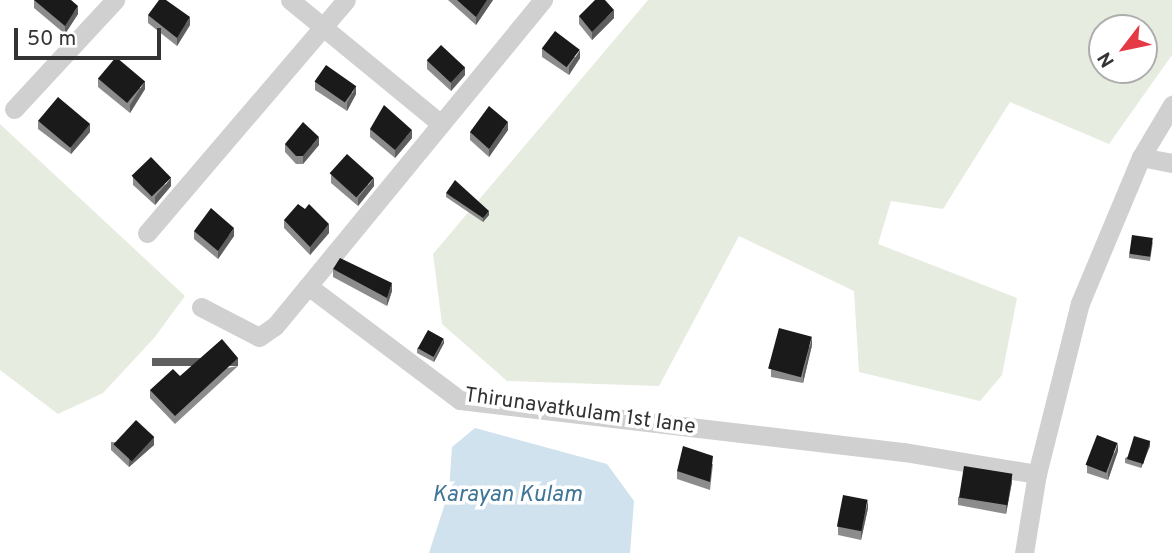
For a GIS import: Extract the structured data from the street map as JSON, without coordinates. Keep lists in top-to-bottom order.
{
  "streets": {
    "street": ["Thirunavatkulam 1st lane"]
  },
  "water": ["Karayan Kulam"],
  "scale_bar": "50 m",
  "north": "bottom left"
}
